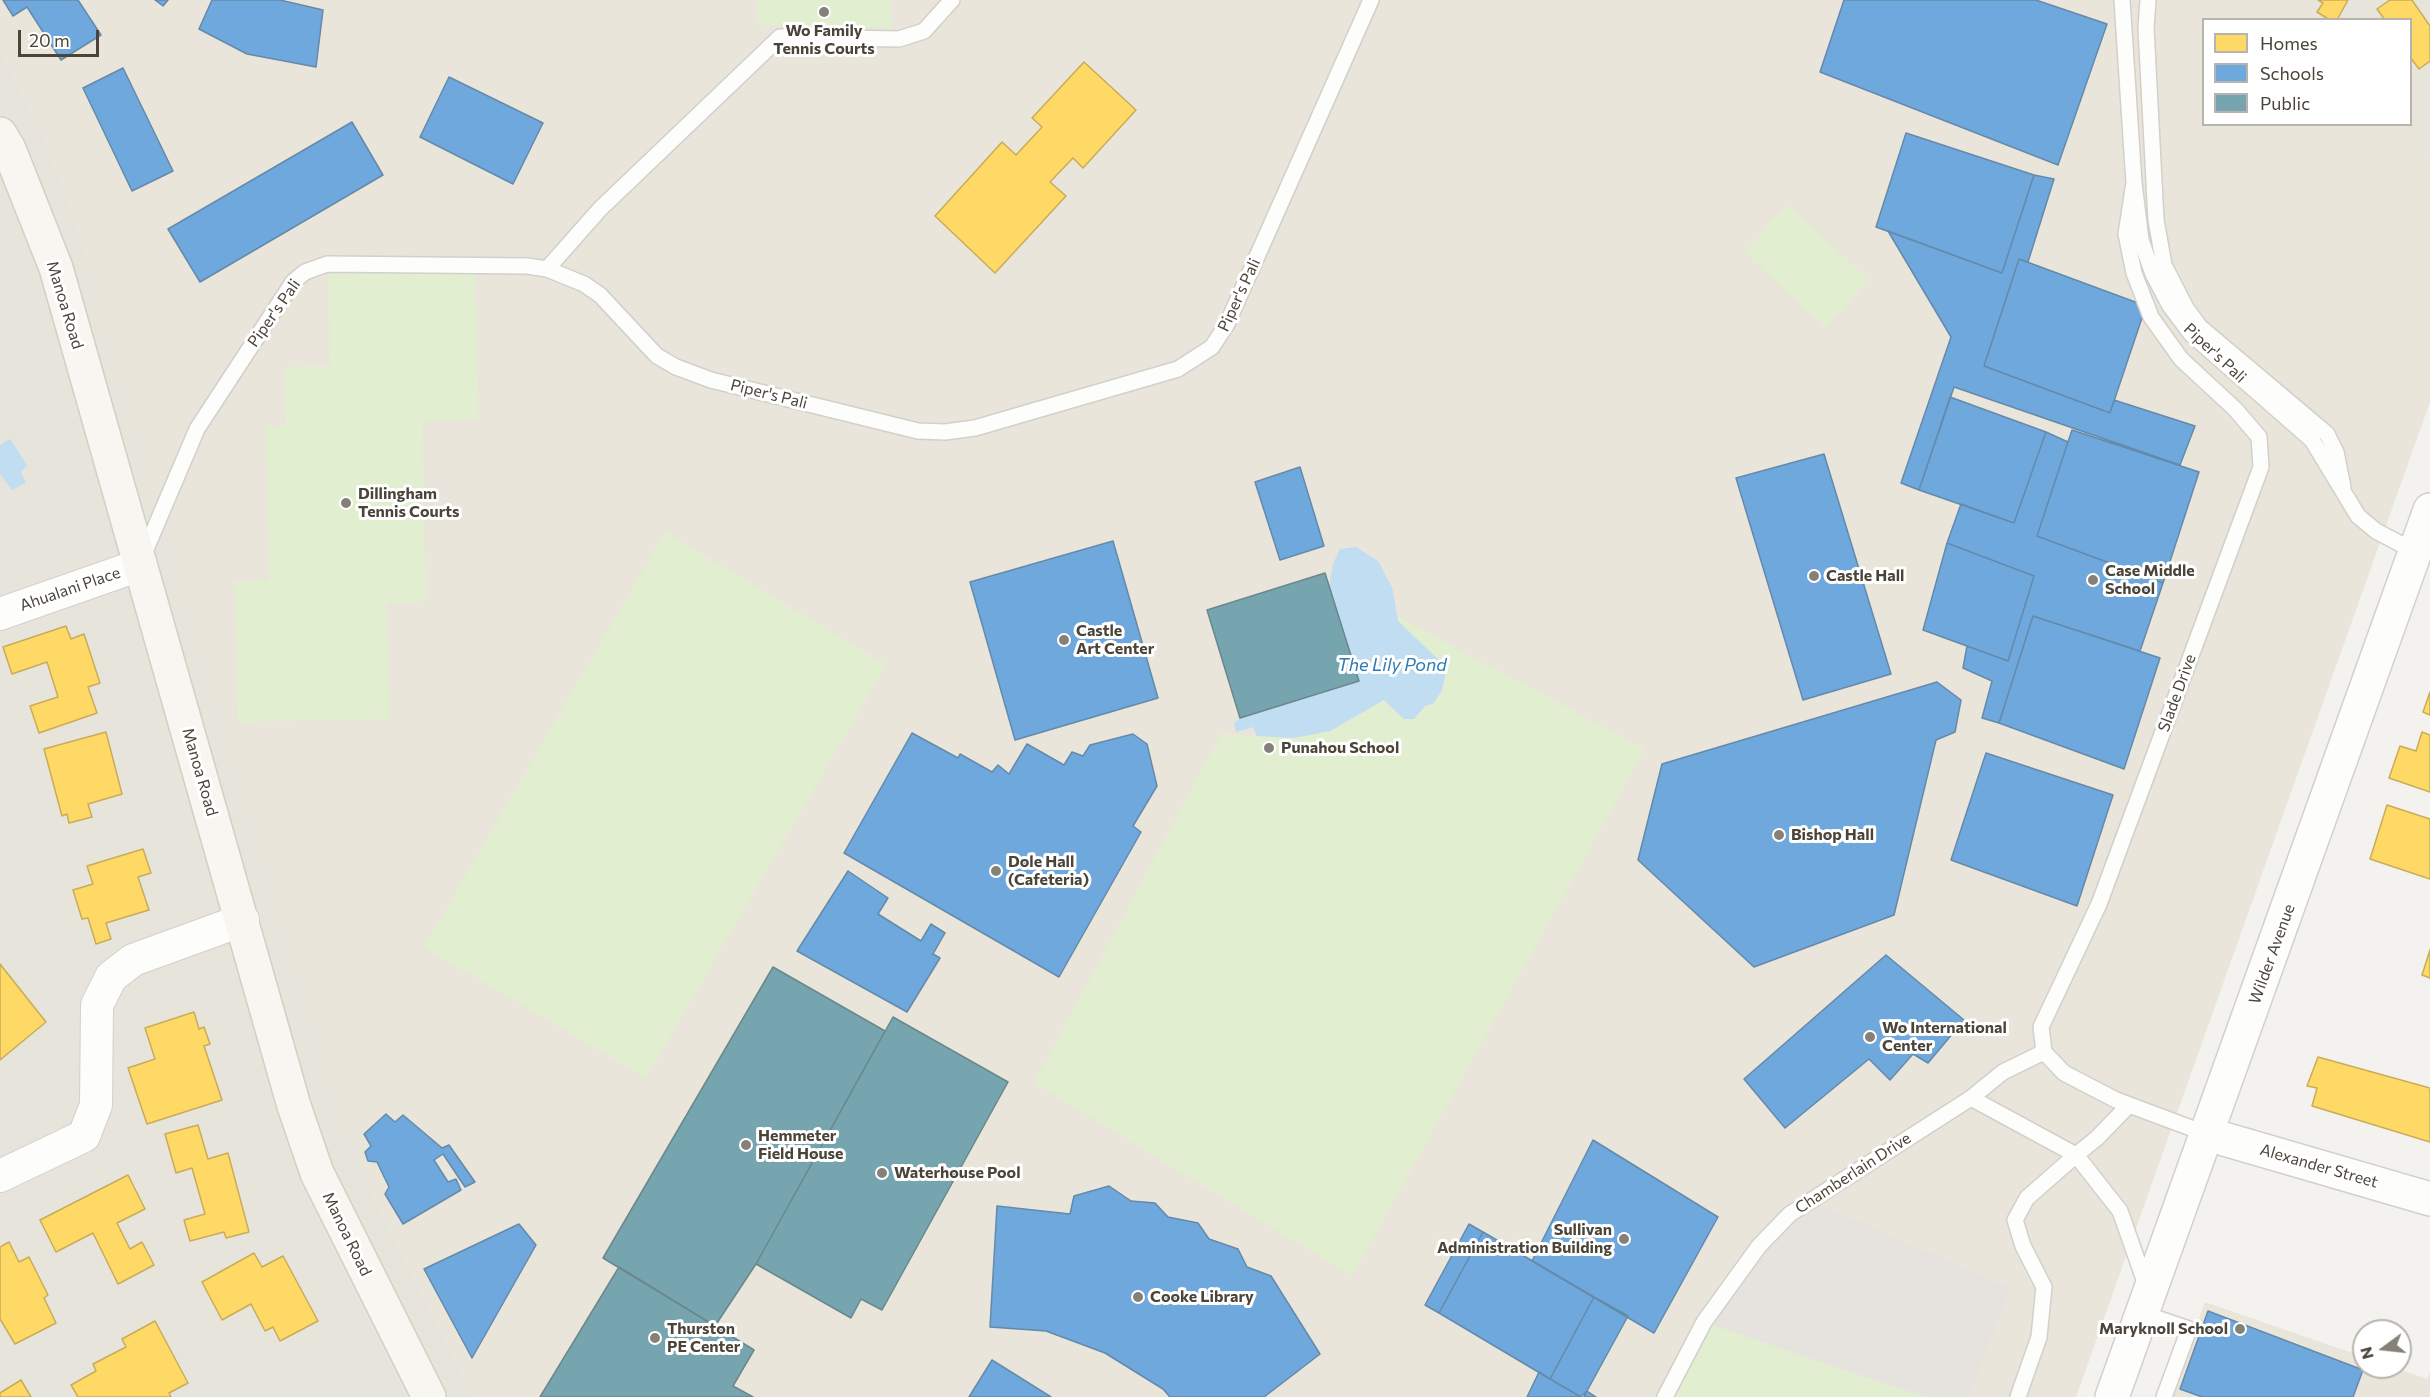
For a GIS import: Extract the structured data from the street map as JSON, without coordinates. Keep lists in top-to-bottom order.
{
  "streets": {
    "main road": ["Manoa Road"],
    "street": ["Ahualani Place", "Wilder Avenue", "Alexander Street"],
    "lane": ["Piper's Pali", "Slade Drive", "Chamberlain Drive"]
  },
  "crossings": [
    ["Piper's Pali", "Manoa Road"],
    ["Piper's Pali", "Ahualani Place"],
    ["Piper's Pali", "Slade Drive"],
    ["Piper's Pali", "Wilder Avenue"],
    ["Manoa Road", "Ahualani Place"],
    ["Slade Drive", "Chamberlain Drive"],
    ["Wilder Avenue", "Alexander Street"]
  ],
  "water": ["The Lily Pond"],
  "places": [
    "Wo Family Tennis Courts",
    "Dillingham Tennis Courts",
    "Castle Hall",
    "Case Middle School",
    "Castle Art Center",
    "Punahou School",
    "Bishop Hall",
    "Dole Hall (Cafeteria)",
    "Wo International Center",
    "Hemmeter Field House",
    "Waterhouse Pool",
    "Sullivan Administration Building",
    "Cooke Library",
    "Maryknoll School",
    "Thurston PE Center"
  ],
  "legend": ["Homes", "Schools", "Public"],
  "scale_bar": "20 m",
  "north": "left"
}
